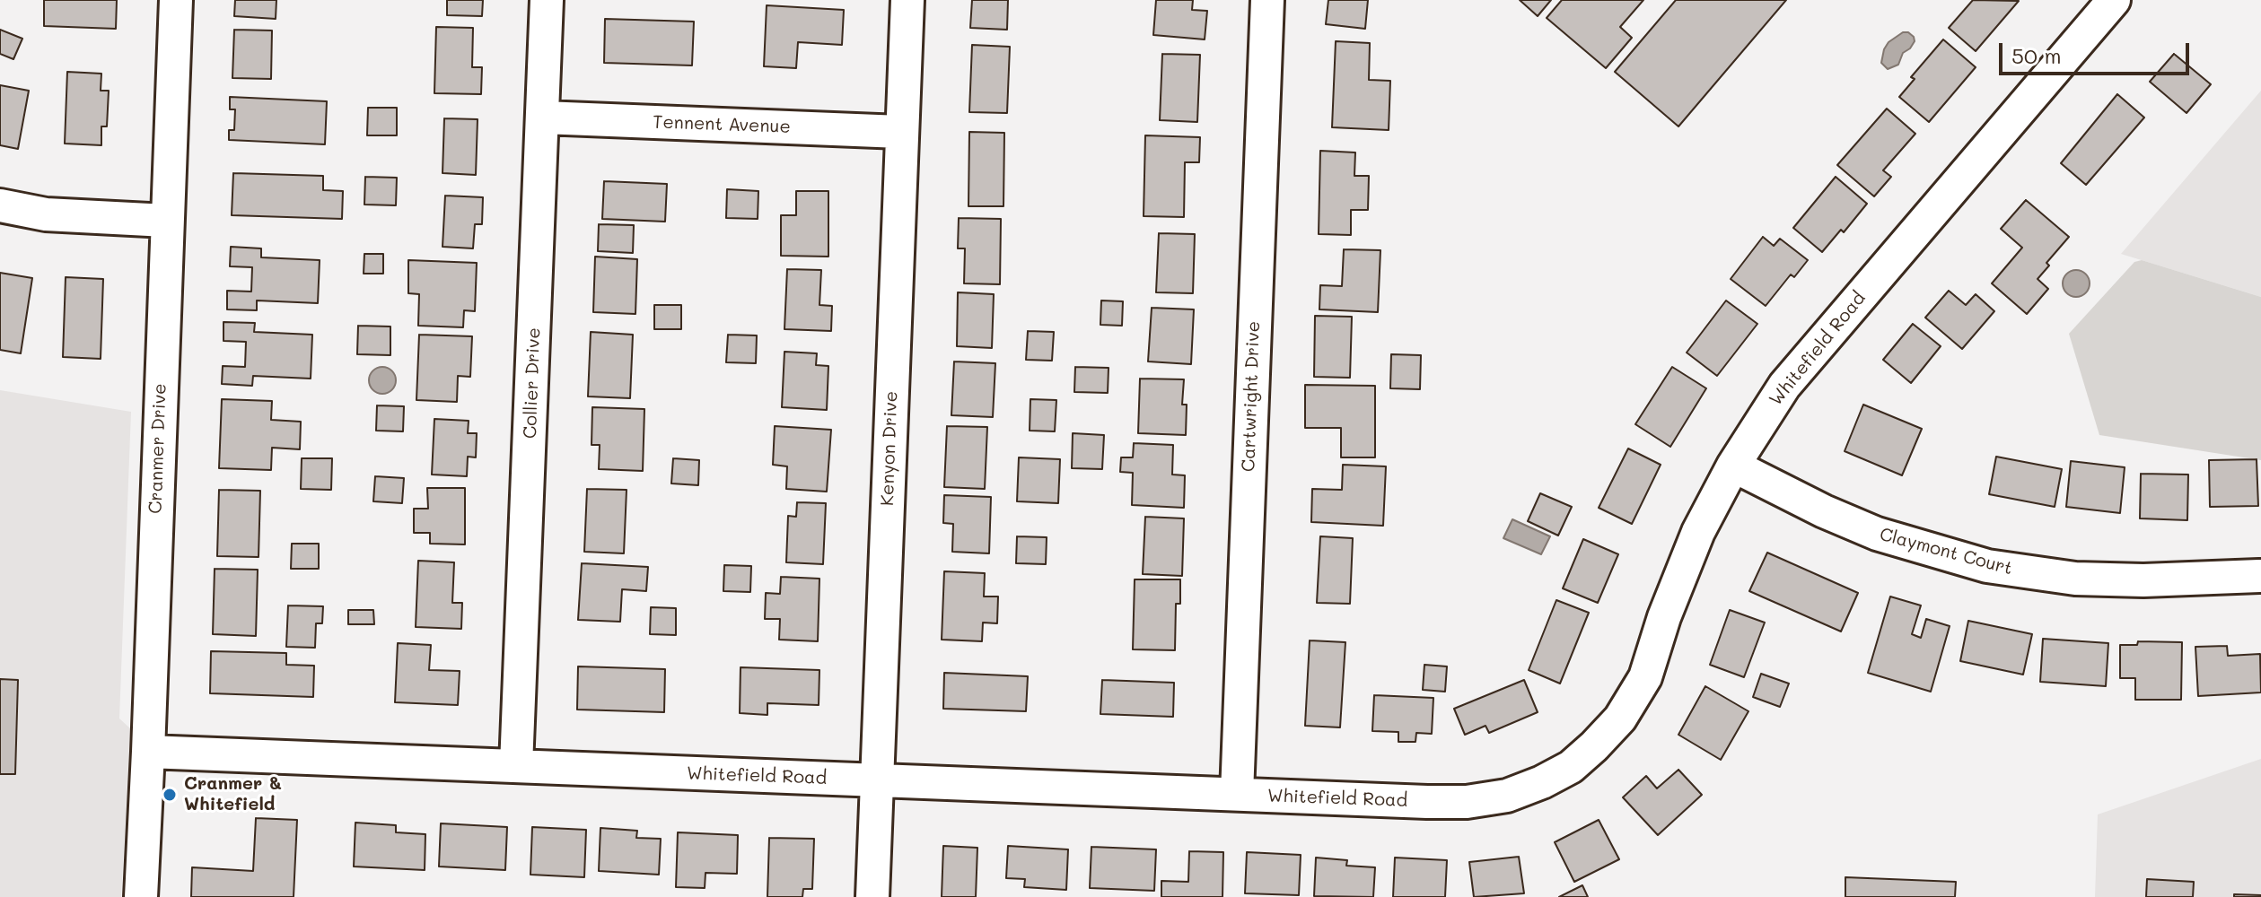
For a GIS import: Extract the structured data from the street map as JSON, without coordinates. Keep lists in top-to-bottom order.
{
  "streets": {
    "street": [
      "Tennent Avenue",
      "Whitefield Road",
      "Collier Drive",
      "Cartwright Drive",
      "Cranmer Drive",
      "Kenyon Drive",
      "Claymont Court"
    ]
  },
  "crossings": [
    ["Tennent Avenue", "Collier Drive"],
    ["Tennent Avenue", "Kenyon Drive"],
    ["Whitefield Road", "Collier Drive"],
    ["Whitefield Road", "Cartwright Drive"],
    ["Whitefield Road", "Cranmer Drive"],
    ["Whitefield Road", "Kenyon Drive"],
    ["Whitefield Road", "Claymont Court"]
  ],
  "places": ["Cranmer & Whitefield"],
  "scale_bar": "50 m"
}
